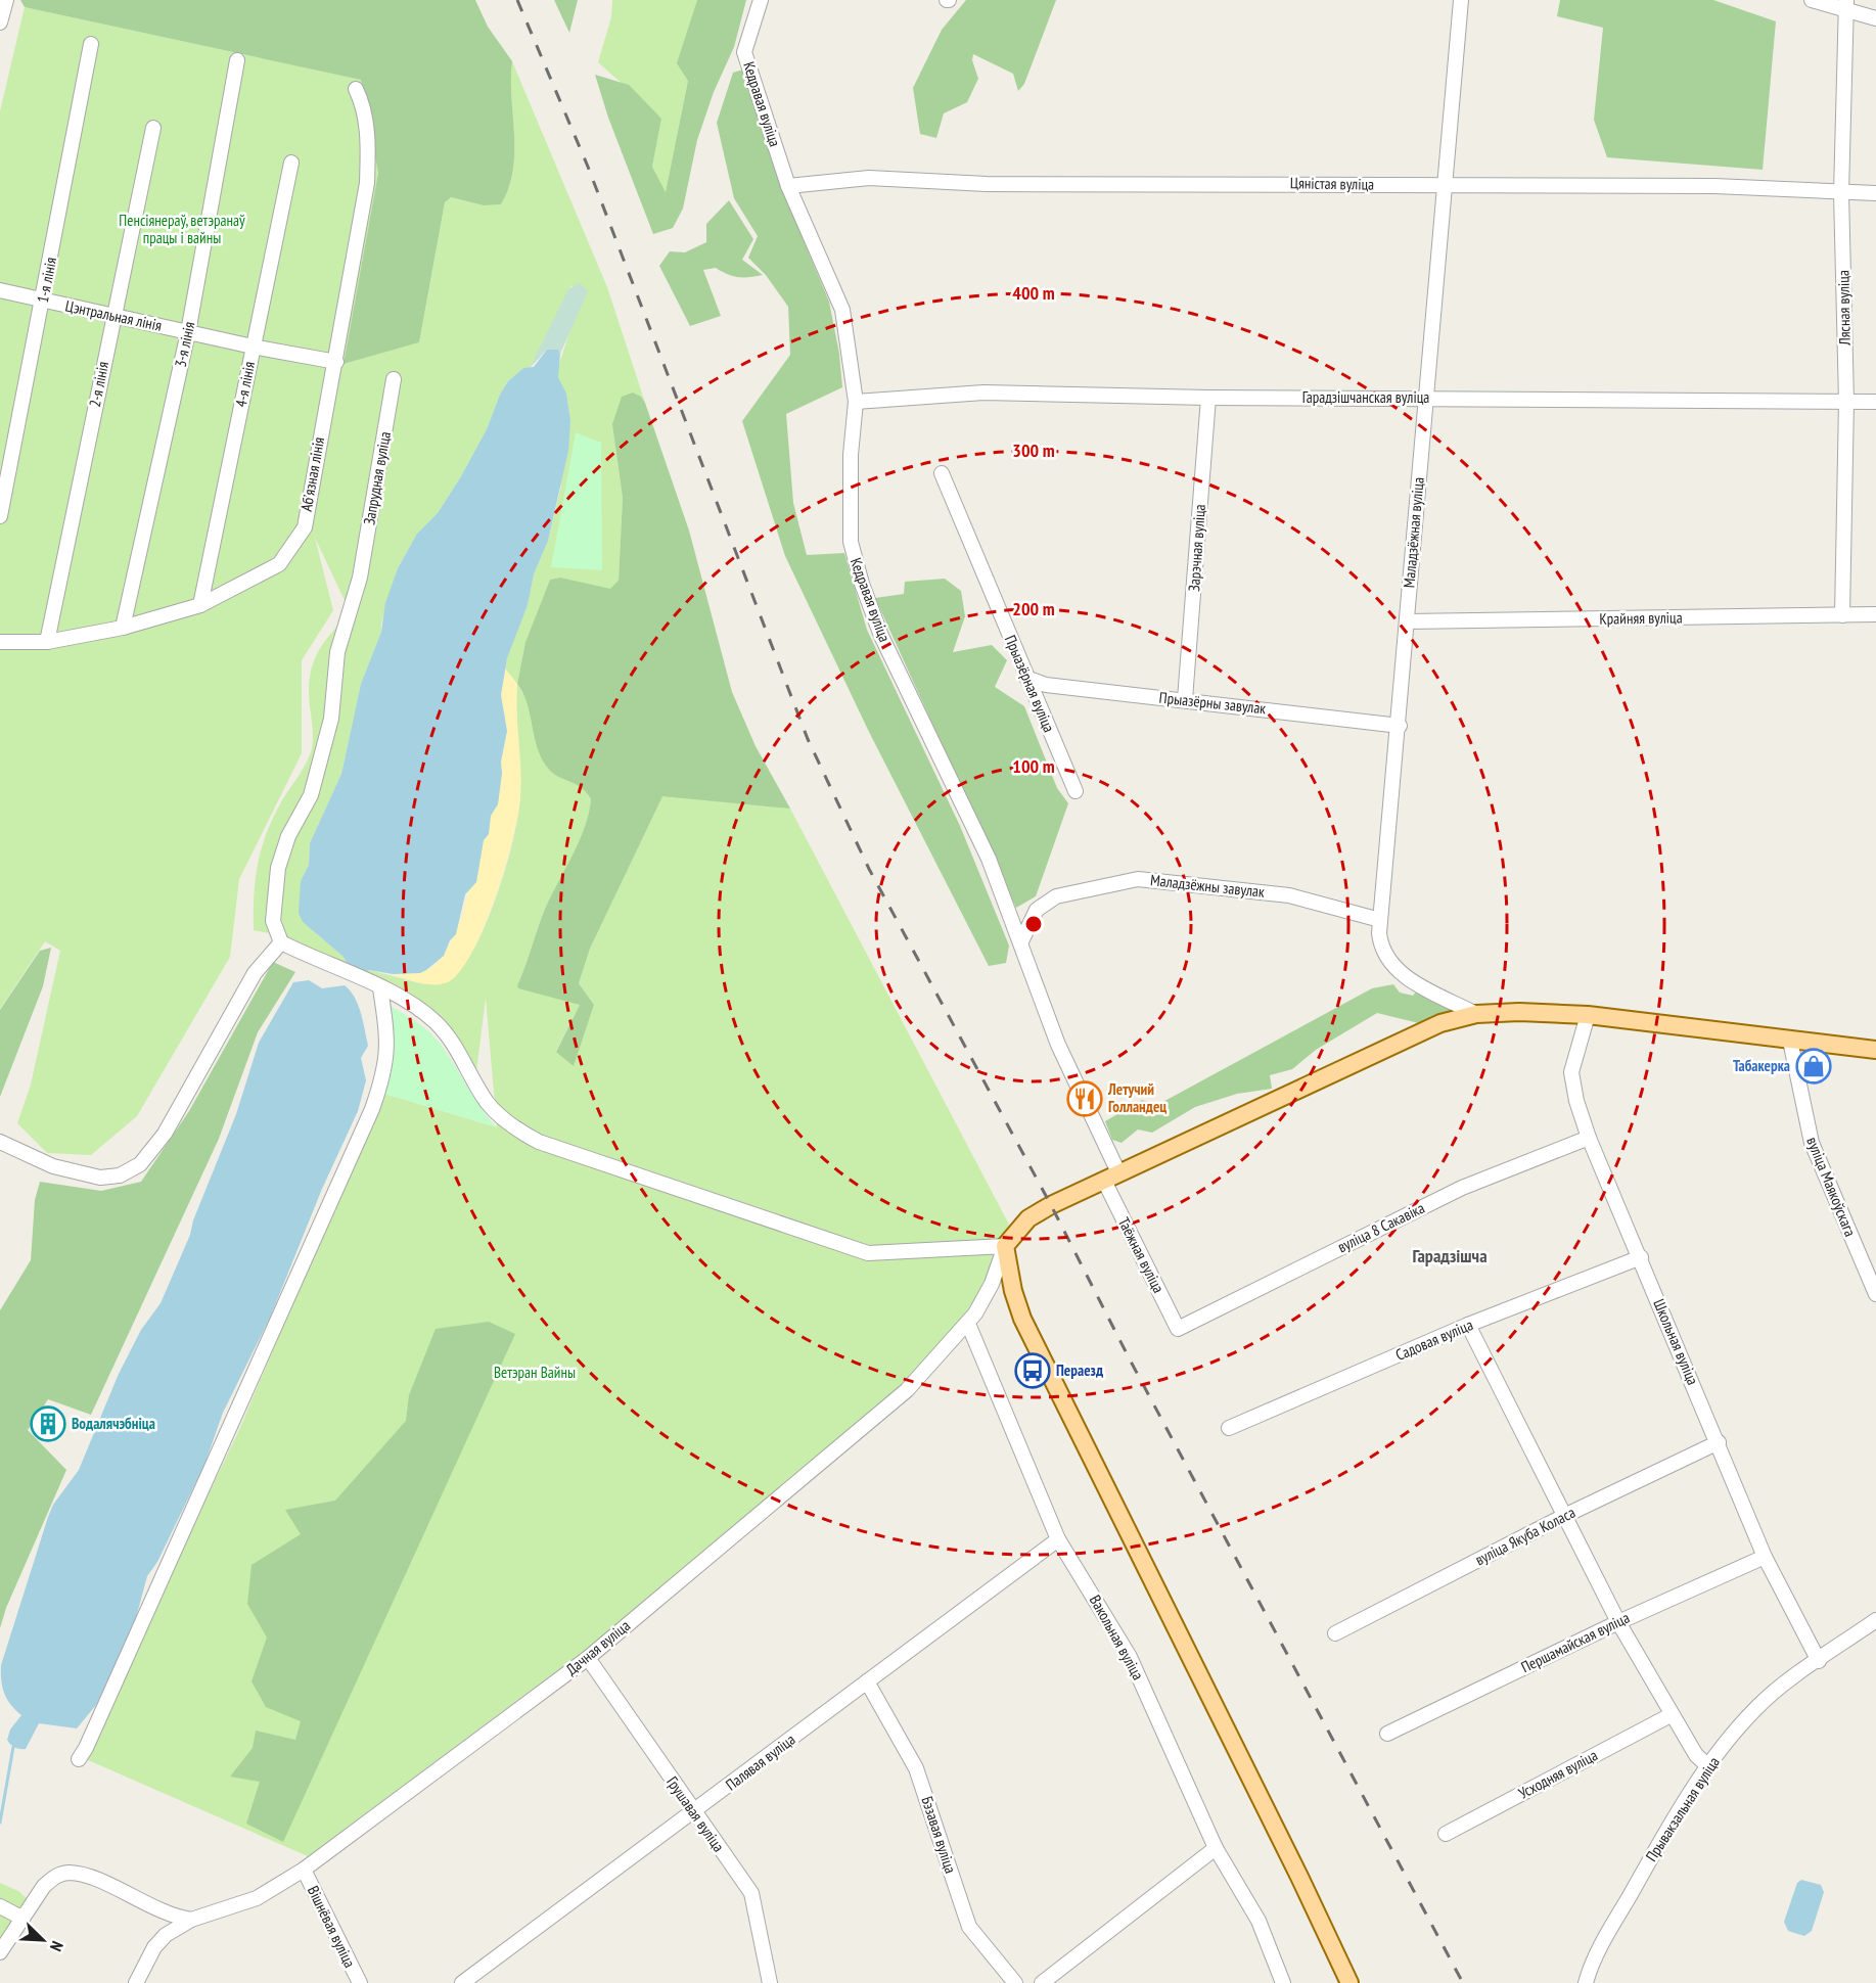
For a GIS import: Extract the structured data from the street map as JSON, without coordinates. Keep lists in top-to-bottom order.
{
  "streets": {
    "street": [
      "Кедравая вуліца",
      "Цяністая вуліца",
      "1-я лінія",
      "Лясная вуліца",
      "Цэнтральная лінія",
      "3-я лінія",
      "2-я лінія",
      "4-я лінія",
      "Гарадзішчанская вуліца",
      "Абʼязная лінія",
      "Запрудная вуліца",
      "Маладзёжная вуліца",
      "Зарэчная вуліца",
      "Крайняя вуліца",
      "Прыазёрная вуліца",
      "Прыазёрны завулак",
      "Маладзёжны завулак",
      "вуліца Маякоўскага",
      "вуліца 8 Сакавіка",
      "Таёжная вуліца",
      "Садовая вуліца",
      "Школьная вуліца",
      "вуліца Якуба Коласа",
      "Вакольная вуліца",
      "Першамайская вуліца",
      "Дачная вуліца",
      "Палявая вуліца",
      "Усходняя вуліца",
      "Прывакзальная вуліца",
      "Грушавая вуліца",
      "Бэзавая вуліца",
      "Вішнёвая вуліца"
    ]
  },
  "crossings": [
    ["Кедравая вуліца", "Цяністая вуліца"],
    ["Кедравая вуліца", "Гарадзішчанская вуліца"],
    ["Кедравая вуліца", "Маладзёжны завулак"],
    ["Кедравая вуліца", "Таёжная вуліца"],
    ["Цяністая вуліца", "Лясная вуліца"],
    ["Цяністая вуліца", "Маладзёжная вуліца"],
    ["1-я лінія", "Цэнтральная лінія"],
    ["Лясная вуліца", "Гарадзішчанская вуліца"],
    ["Лясная вуліца", "Крайняя вуліца"],
    ["Цэнтральная лінія", "3-я лінія"],
    ["Цэнтральная лінія", "2-я лінія"],
    ["Цэнтральная лінія", "4-я лінія"],
    ["Цэнтральная лінія", "Абʼязная лінія"],
    ["3-я лінія", "Абʼязная лінія"],
    ["2-я лінія", "Абʼязная лінія"],
    ["4-я лінія", "Абʼязная лінія"],
    ["Гарадзішчанская вуліца", "Маладзёжная вуліца"],
    ["Гарадзішчанская вуліца", "Зарэчная вуліца"],
    ["Маладзёжная вуліца", "Крайняя вуліца"],
    ["Маладзёжная вуліца", "Прыазёрны завулак"],
    ["Маладзёжная вуліца", "Маладзёжны завулак"],
    ["Зарэчная вуліца", "Прыазёрны завулак"],
    ["Прыазёрная вуліца", "Прыазёрны завулак"],
    ["вуліца 8 Сакавіка", "Таёжная вуліца"],
    ["вуліца 8 Сакавіка", "Школьная вуліца"],
    ["Садовая вуліца", "Школьная вуліца"],
    ["Школьная вуліца", "вуліца Якуба Коласа"],
    ["Школьная вуліца", "Першамайская вуліца"],
    ["Школьная вуліца", "Прывакзальная вуліца"],
    ["Вакольная вуліца", "Дачная вуліца"],
    ["Вакольная вуліца", "Палявая вуліца"],
    ["Дачная вуліца", "Грушавая вуліца"],
    ["Дачная вуліца", "Вішнёвая вуліца"],
    ["Палявая вуліца", "Грушавая вуліца"],
    ["Палявая вуліца", "Бэзавая вуліца"]
  ],
  "districts": ["Гарадзішча"],
  "parks": ["Пенсіянераў, ветэранаў працы і вайны", "Ветэран Вайны"],
  "places": {
    "shop": ["Табакерка"],
    "restaurant": ["Летучий Голландец"],
    "bus stop": ["Пераезд"],
    "building": ["Водалячэбніца"]
  },
  "north": "bottom right",
  "rings": [
    "400 m",
    "300 m",
    "200 m",
    "100 m"
  ]
}
